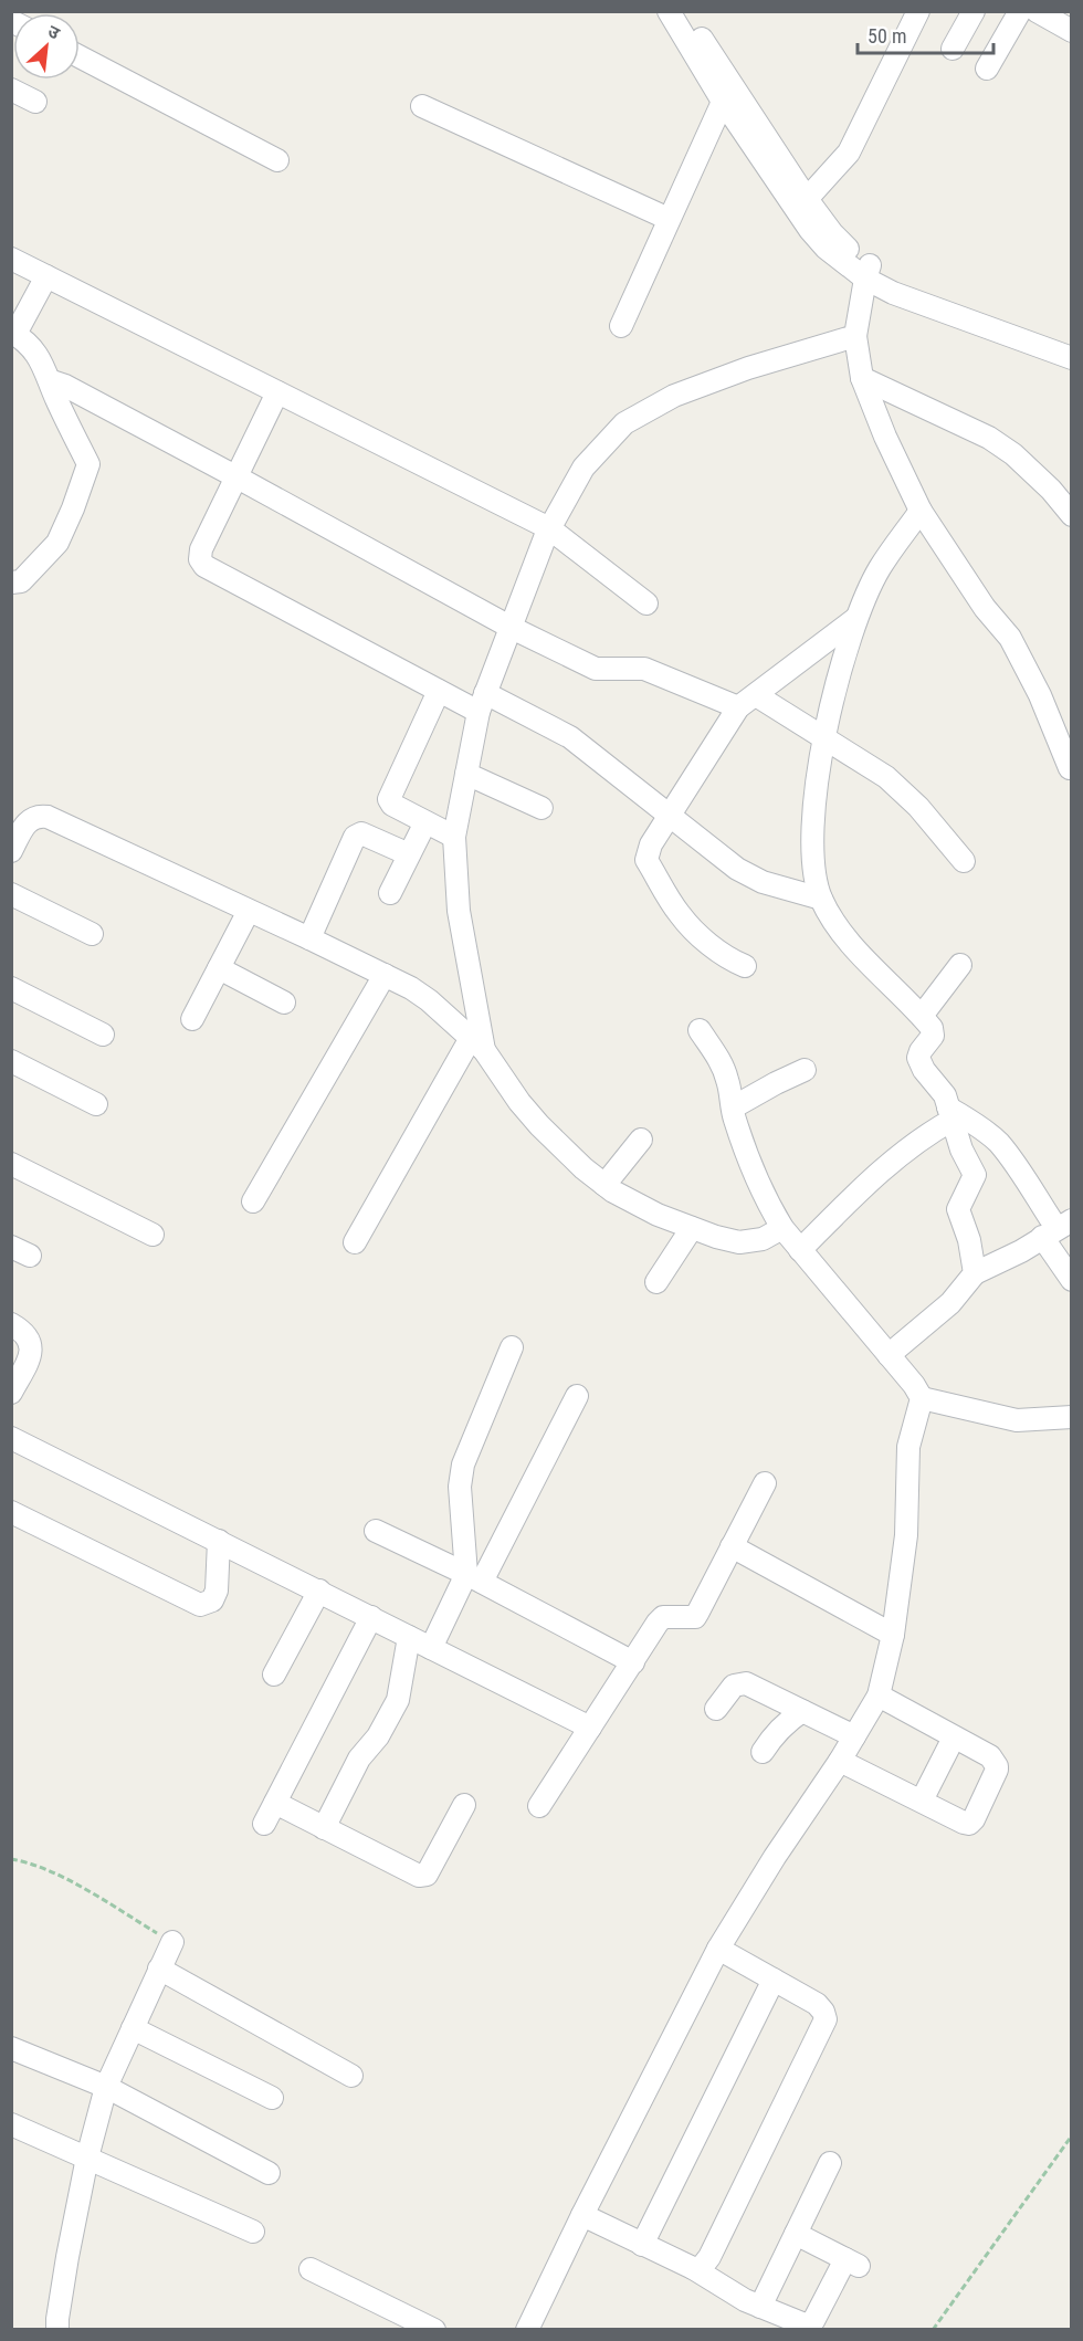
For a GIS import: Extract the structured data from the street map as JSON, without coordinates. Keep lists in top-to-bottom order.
{
  "scale_bar": "50 m",
  "north": "top right"
}
